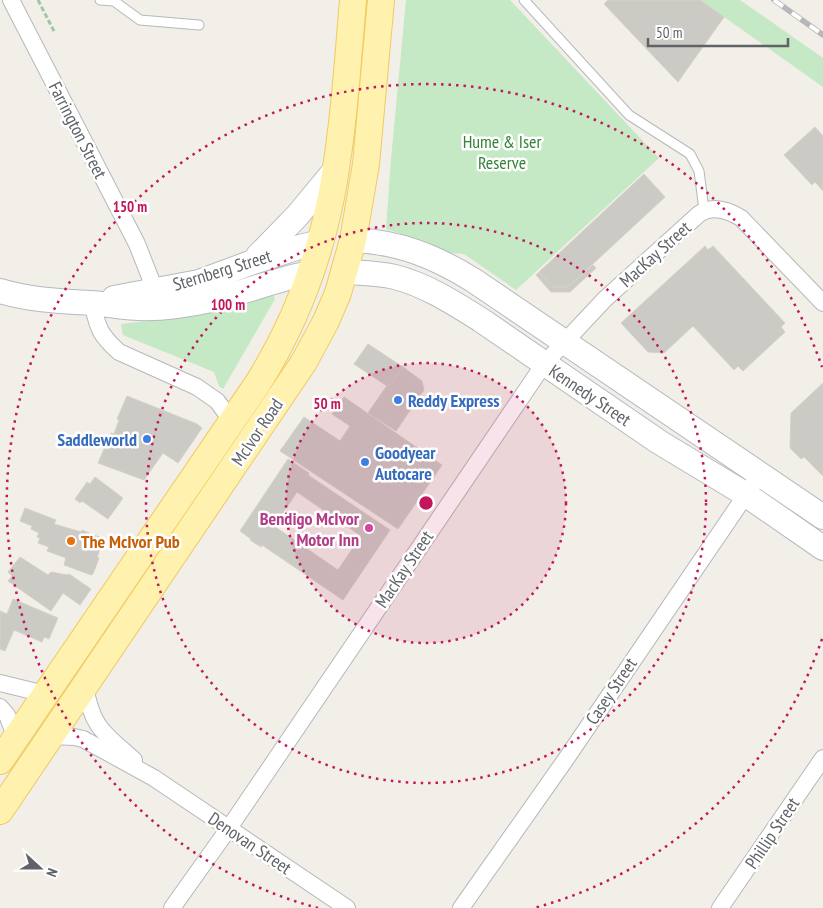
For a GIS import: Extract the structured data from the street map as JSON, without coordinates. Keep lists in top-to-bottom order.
{
  "streets": {
    "main road": ["Sternberg Street", "McIvor Road"],
    "street": [
      "Farrington Street",
      "MacKay Street",
      "Kennedy Street",
      "Casey Street",
      "Phillip Street",
      "Denovan Street"
    ]
  },
  "crossings": [
    ["Farrington Street", "Sternberg Street"],
    ["MacKay Street", "Kennedy Street"],
    ["MacKay Street", "Denovan Street"],
    ["Sternberg Street", "Kennedy Street"],
    ["Sternberg Street", "McIvor Road"],
    ["Kennedy Street", "McIvor Road"],
    ["Kennedy Street", "Casey Street"],
    ["McIvor Road", "Denovan Street"]
  ],
  "parks": ["Hume & Iser Reserve"],
  "places": [
    "Reddy Express",
    "Saddleworld",
    "Goodyear Autocare",
    "Bendigo McIvor Motor Inn",
    "The McIvor Pub"
  ],
  "scale_bar": "50 m",
  "north": "right",
  "rings": ["150 m", "100 m", "50 m"]
}
